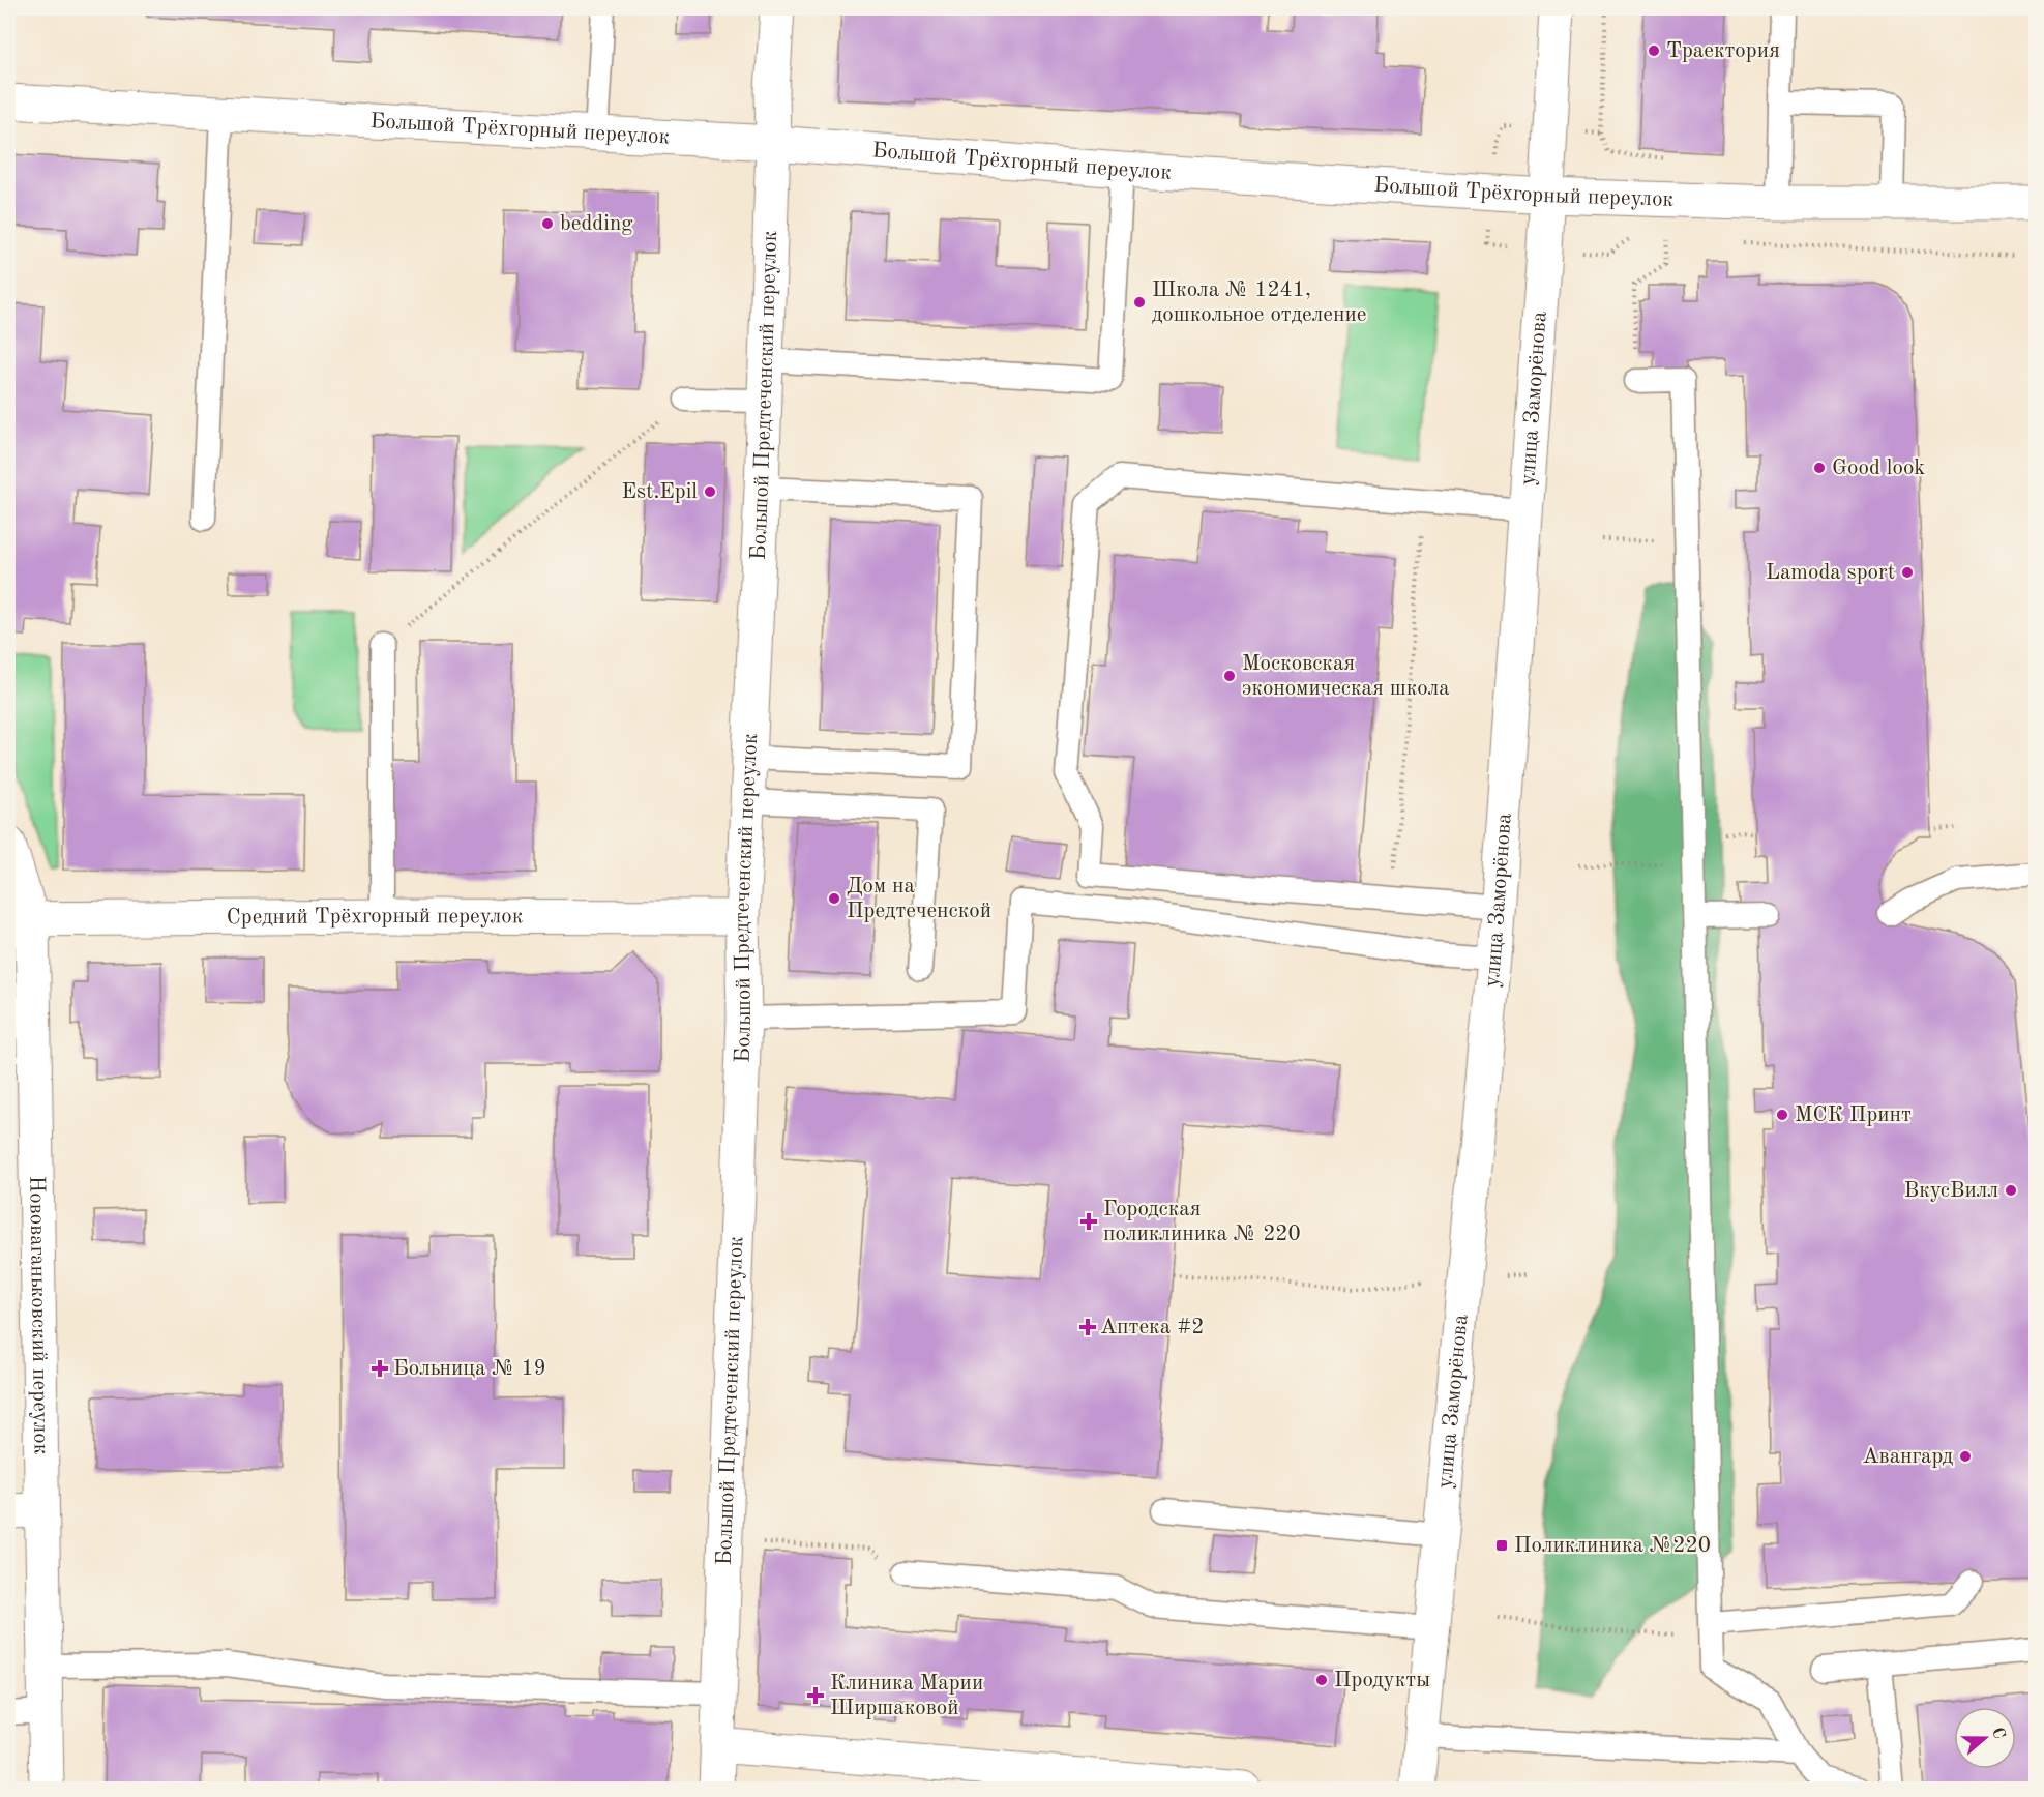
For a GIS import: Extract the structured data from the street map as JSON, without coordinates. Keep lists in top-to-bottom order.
{
  "streets": {
    "street": [
      "Большой Трёхгорный переулок",
      "Большой Предтеченский переулок",
      "улица Заморёнова",
      "Средний Трёхгорный переулок",
      "Нововаганьковский переулок"
    ]
  },
  "crossings": [
    ["Большой Трёхгорный переулок", "Большой Предтеченский переулок"],
    ["Большой Трёхгорный переулок", "улица Заморёнова"],
    ["Большой Предтеченский переулок", "Средний Трёхгорный переулок"],
    ["Средний Трёхгорный переулок", "Нововаганьковский переулок"]
  ],
  "places": {
    "other": [
      "Траектория",
      "bedding",
      "Школа № 1241, дошкольное отделение",
      "Good look",
      "Est.Epil",
      "Lamoda sport",
      "Московская экономическая школа",
      "Дом на Предтеченской",
      "МСК Принт",
      "ВкусВилл",
      "Авангард",
      "Продукты"
    ],
    "health": [
      "Городская поликлиника № 220",
      "Аптека #2",
      "Больница № 19",
      "Клиника Марии Ширшаковой"
    ],
    "transit": ["Поликлиника №220"]
  },
  "north": "right"
}
